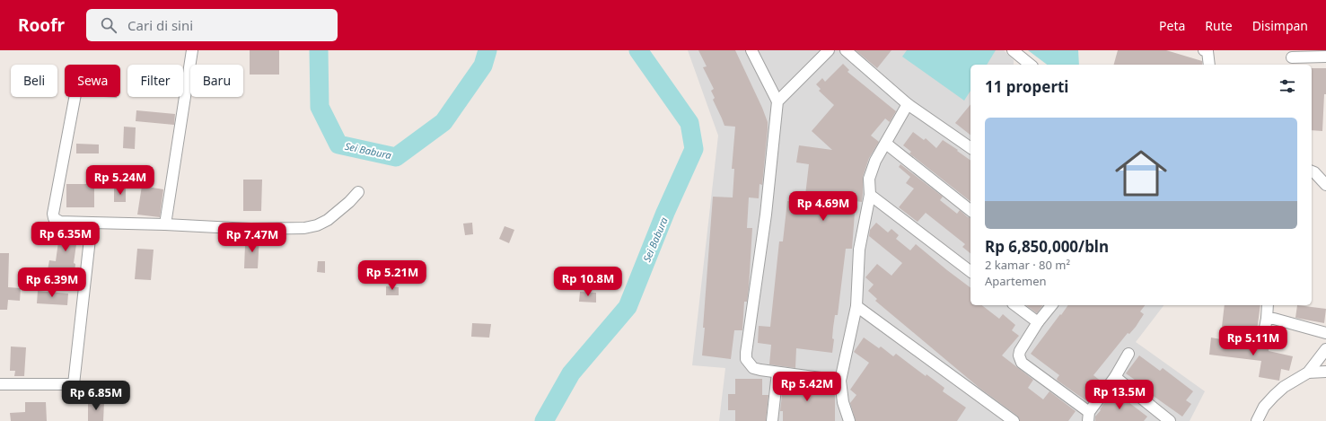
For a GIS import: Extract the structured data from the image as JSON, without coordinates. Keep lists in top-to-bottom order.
{
  "water": ["Sei Babura"],
  "page": {
    "header": "Roofr",
    "search": "Cari di sini",
    "nav": ["Peta", "Rute", "Disimpan"],
    "chip": [
      "Beli",
      "Sewa",
      "Filter",
      "Baru"
    ],
    "heading": "11 properti",
    "list": [
      {
        "name": "Rp 6,850,000/bln",
        "note": "2 kamar · 80 m² · Apartemen"
      }
    ],
    "price": [
      "Rp 5.24M",
      "Rp 4.69M",
      "Rp 6.35M",
      "Rp 7.47M",
      "Rp 5.21M",
      "Rp 10.8M",
      "Rp 6.39M",
      "Rp 5.11M",
      "Rp 5.42M",
      "Rp 13.5M",
      "Rp 6.85M"
    ]
  }
}
